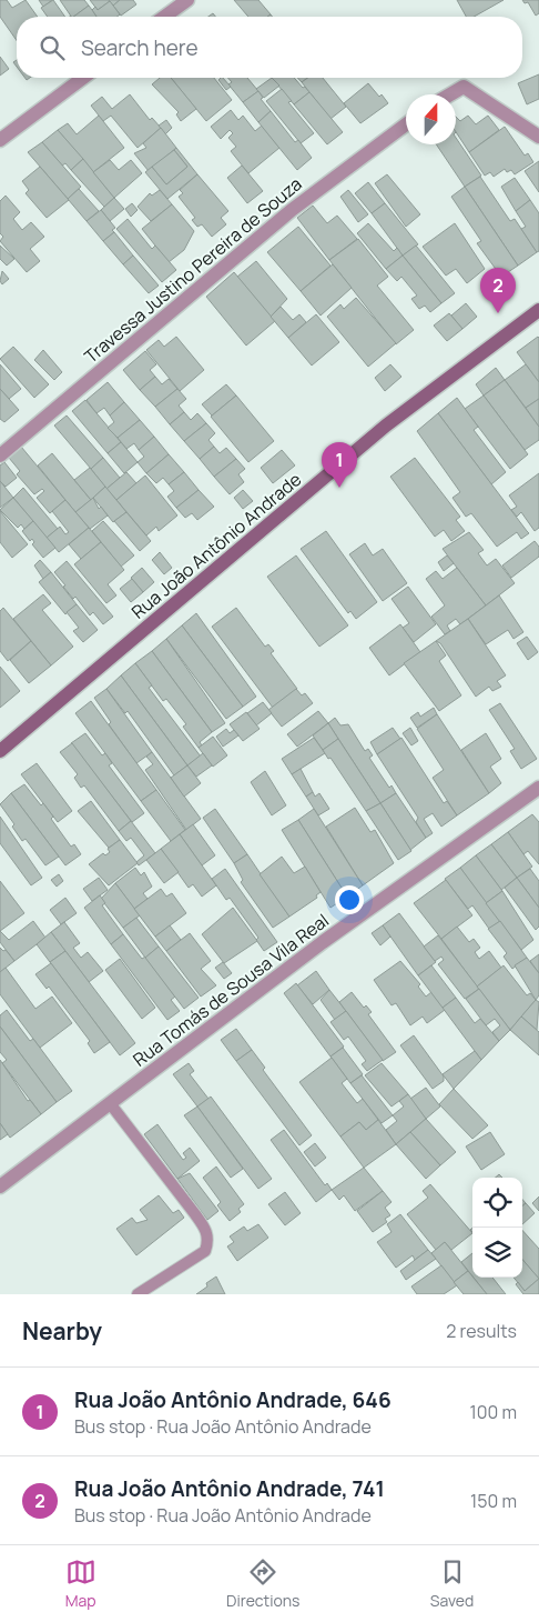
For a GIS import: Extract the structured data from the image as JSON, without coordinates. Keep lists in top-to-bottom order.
{
  "streets": {
    "street": ["Travessa Justino Pereira de Souza", "Rua João Antônio Andrade", "Rua Tomás de Sousa Vila Real"]
  },
  "north": "top",
  "page": {
    "search": "Search here",
    "pins": ["2", "1"],
    "heading": ["Nearby", "2 results"],
    "list": [
      {
        "mark": "1",
        "name": "Rua João Antônio Andrade, 646",
        "note": "Bus stop · Rua João Antônio Andrade",
        "value": "100 m"
      },
      {
        "mark": "2",
        "name": "Rua João Antônio Andrade, 741",
        "note": "Bus stop · Rua João Antônio Andrade",
        "value": "150 m"
      }
    ],
    "nav": ["Map", "Directions", "Saved"]
  }
}
